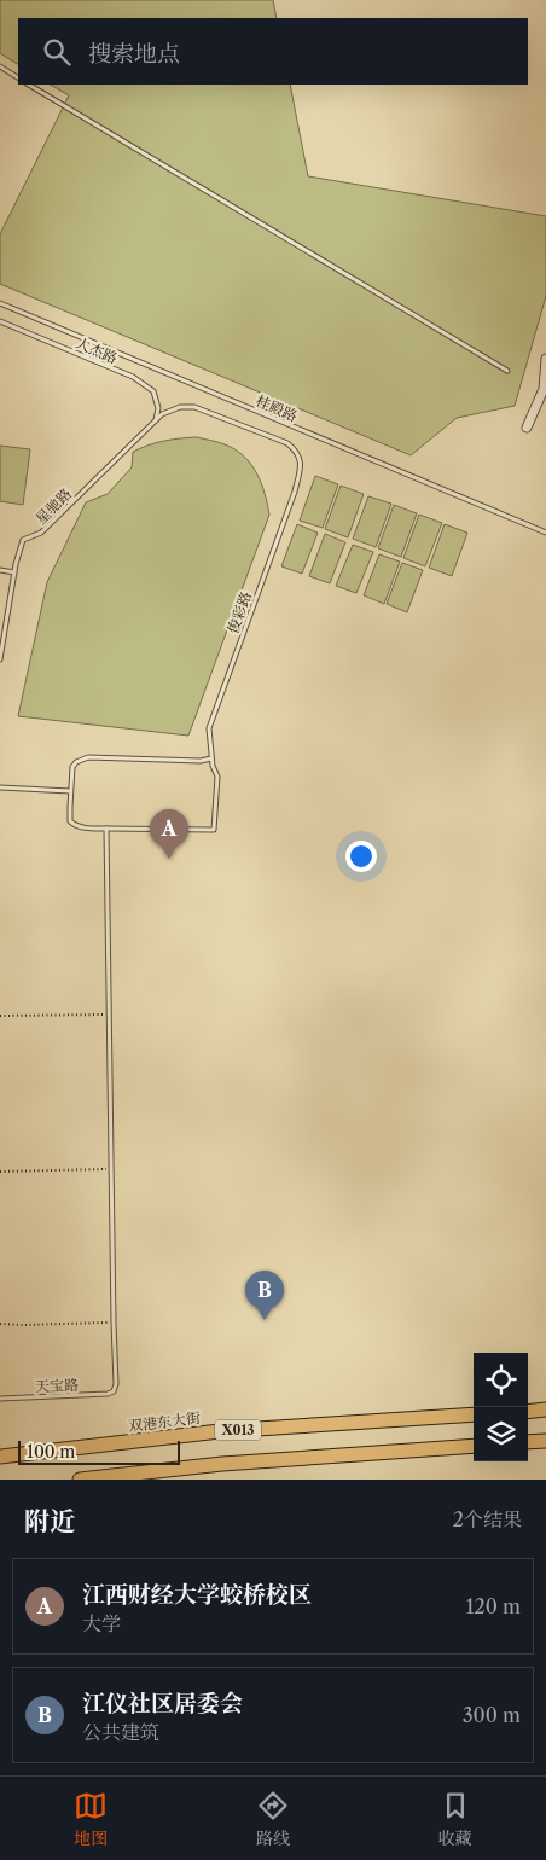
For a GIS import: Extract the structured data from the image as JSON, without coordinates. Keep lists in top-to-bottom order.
{
  "streets": {
    "main road": ["双港东大街", "X013"],
    "lane": [
      "人杰路",
      "桂殿路",
      "星驰路",
      "俊彩路",
      "天宝路"
    ]
  },
  "crossings": [
    ["人杰路", "星驰路"],
    ["人杰路", "俊彩路"],
    ["星驰路", "俊彩路"]
  ],
  "scale_bar": "100 m",
  "page": {
    "search": "搜索地点",
    "pins": ["A", "B"],
    "scale": "100 m",
    "heading": ["附近", "2个结果"],
    "list": [
      {
        "mark": "A",
        "name": "江西财经大学蛟桥校区",
        "note": "大学",
        "value": "120 m"
      },
      {
        "mark": "B",
        "name": "江仪社区居委会",
        "note": "公共建筑",
        "value": "300 m"
      }
    ],
    "nav": ["地图", "路线", "收藏"]
  }
}
